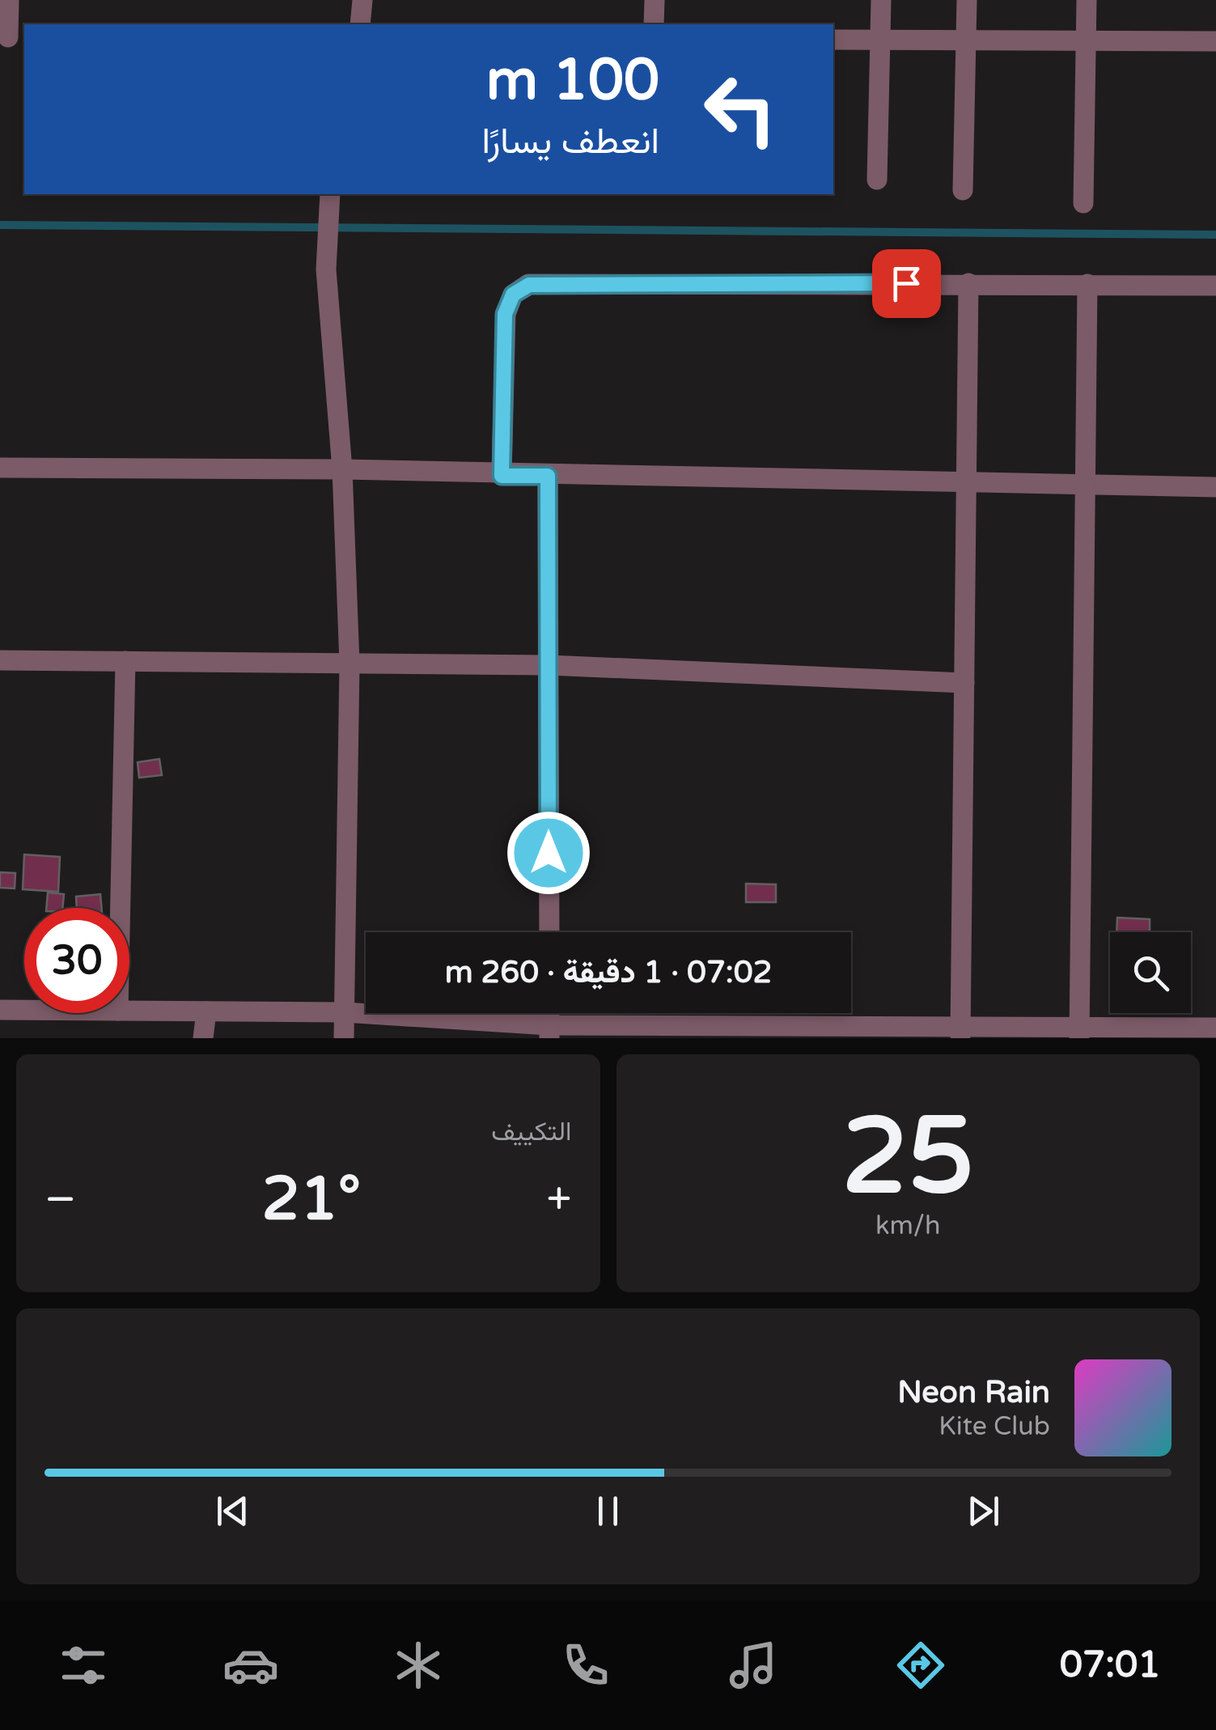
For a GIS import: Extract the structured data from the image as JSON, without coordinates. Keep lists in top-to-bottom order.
{
  "page": {
    "turn": ["100 m", "انعطف يسارًا"],
    "limit": "30",
    "trip": "07:02 · 1 دقيقة · 260 m",
    "tile": [
      ["25", "km/h"],
      "التكييف"
    ],
    "heat": ["−", "21°", "+"],
    "song": ["Neon Rain", "Kite Club"],
    "tabs": "07:01"
  }
}
